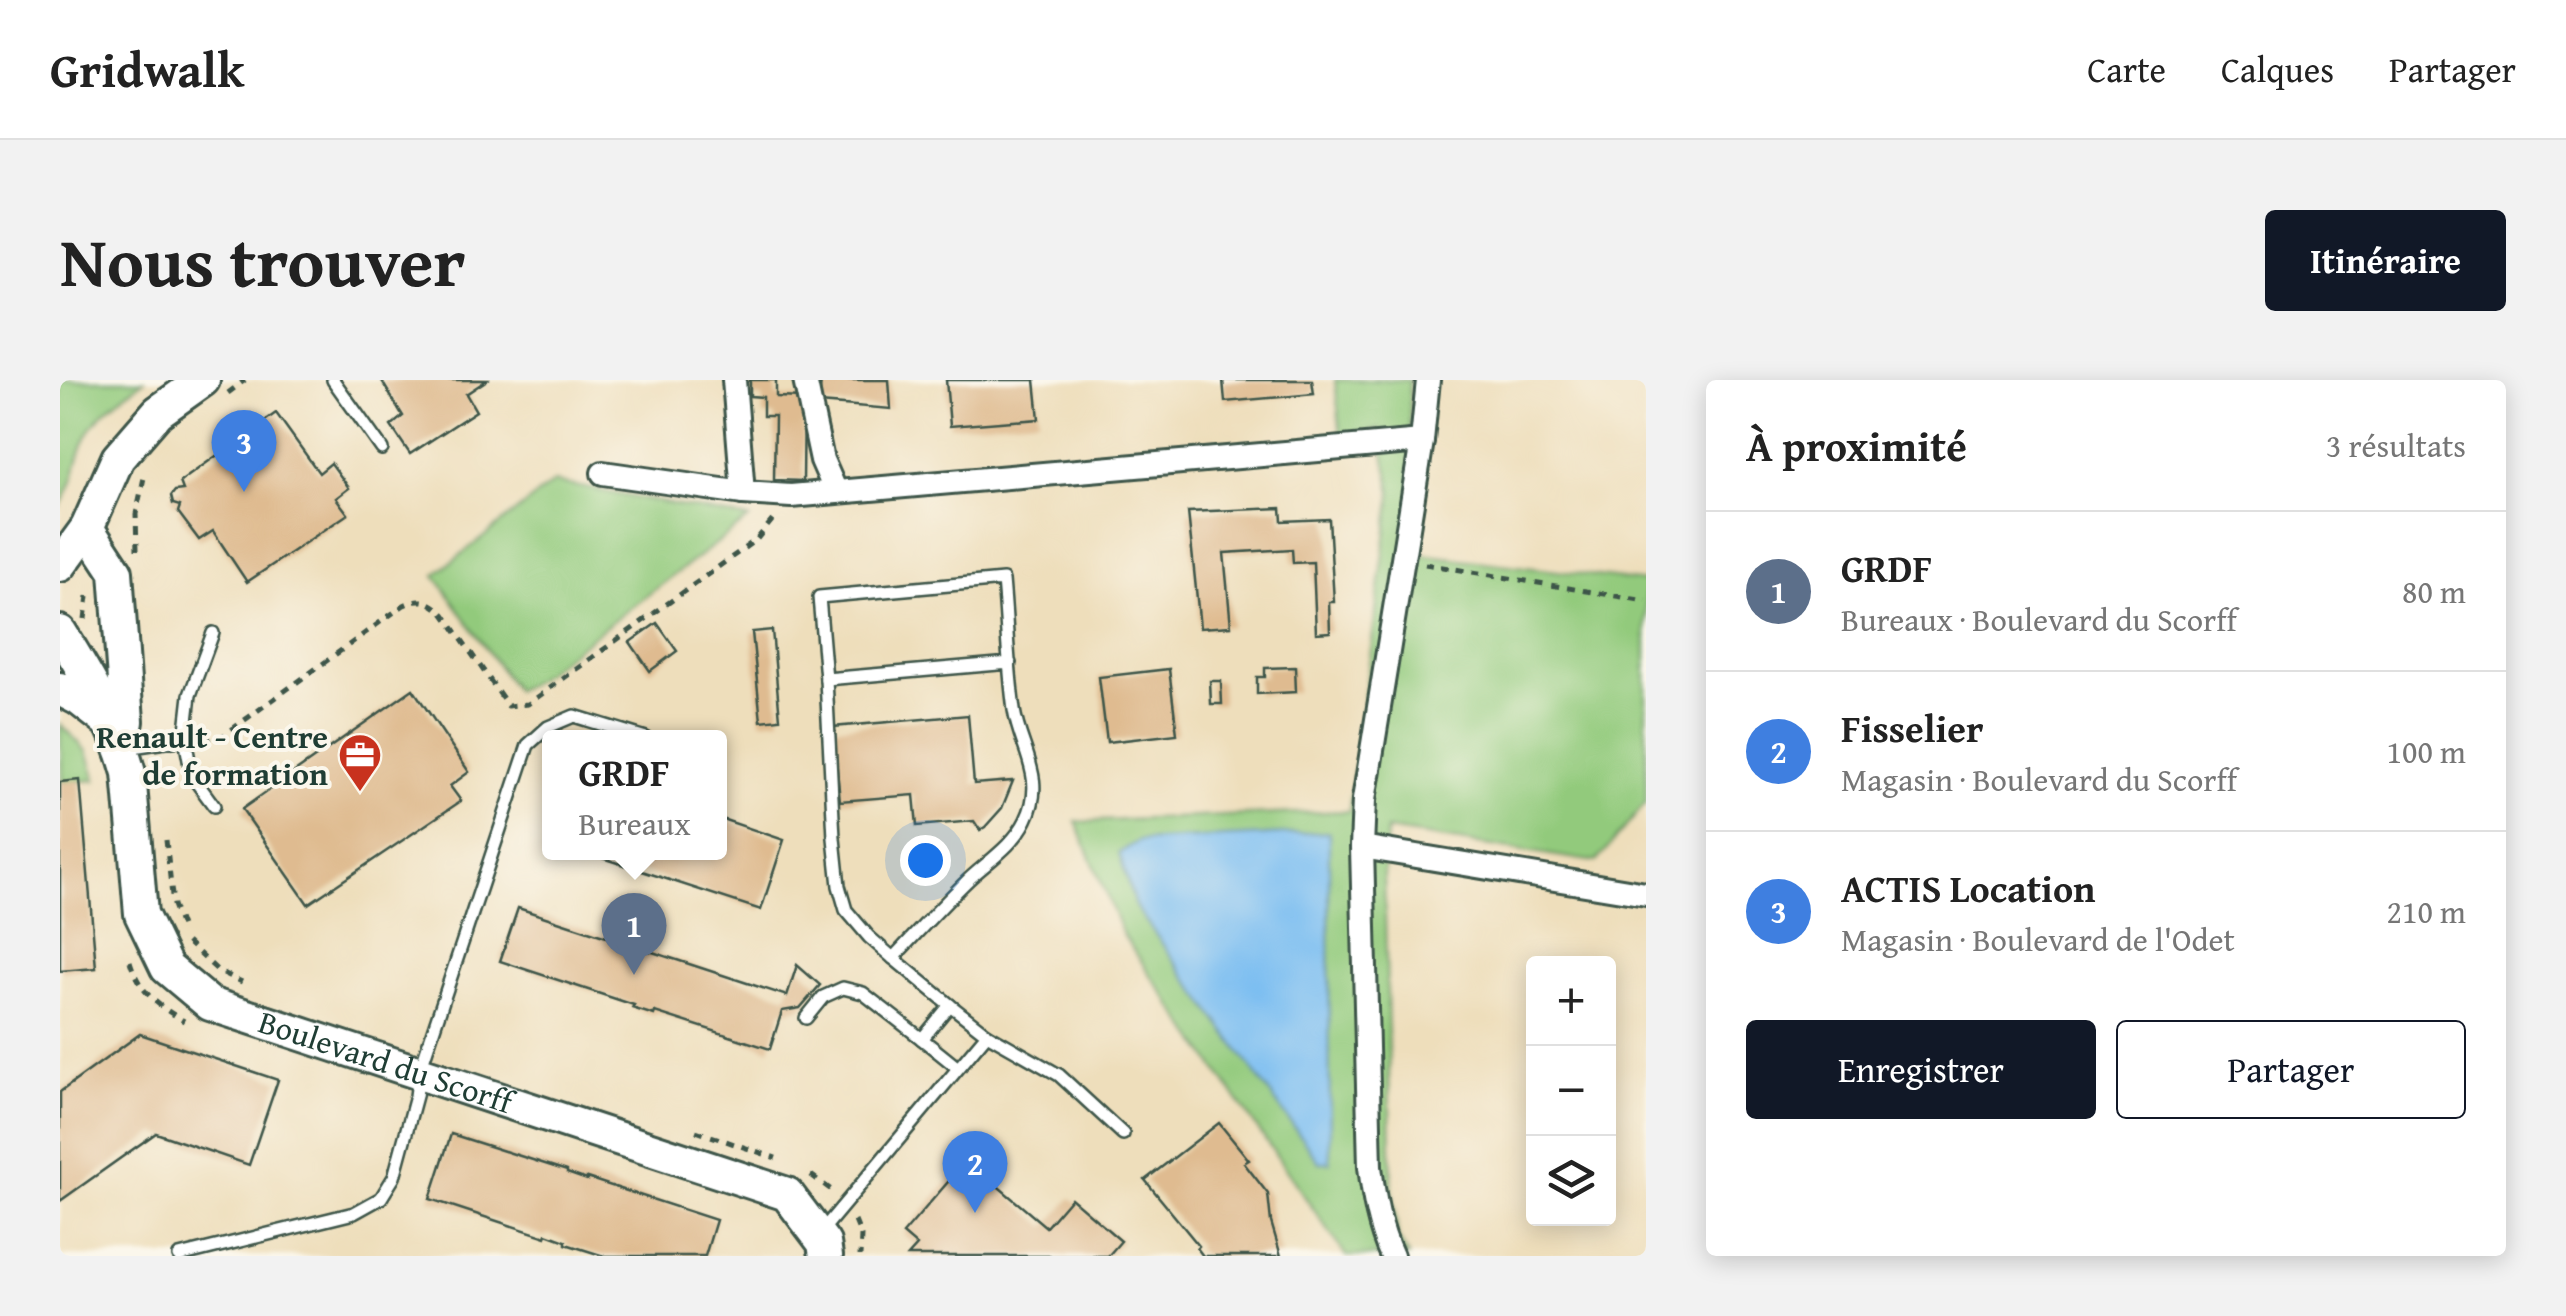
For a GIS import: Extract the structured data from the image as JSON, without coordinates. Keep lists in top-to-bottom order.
{
  "streets": {
    "street": ["Boulevard du Scorff"]
  },
  "places": {
    "office": ["Renault - Centre de formation"]
  },
  "page": {
    "header": "Gridwalk",
    "nav": ["Carte", "Calques", "Partager"],
    "title": "Nous trouver",
    "buttons": [
      "Itinéraire",
      ["Enregistrer", "Partager"]
    ],
    "heading": ["À proximité", "3 résultats"],
    "pins": ["3", "1", "2"],
    "list": [
      {
        "mark": "1",
        "name": "GRDF",
        "note": "Bureaux · Boulevard du Scorff",
        "value": "80 m"
      },
      {
        "mark": "2",
        "name": "Fisselier",
        "note": "Magasin · Boulevard du Scorff",
        "value": "100 m"
      },
      {
        "mark": "3",
        "name": "ACTIS Location",
        "note": "Magasin · Boulevard de l'Odet",
        "value": "210 m"
      }
    ],
    "popup": ["GRDF", "Bureaux"],
    "map_buttons": ["+", "−"]
  }
}
